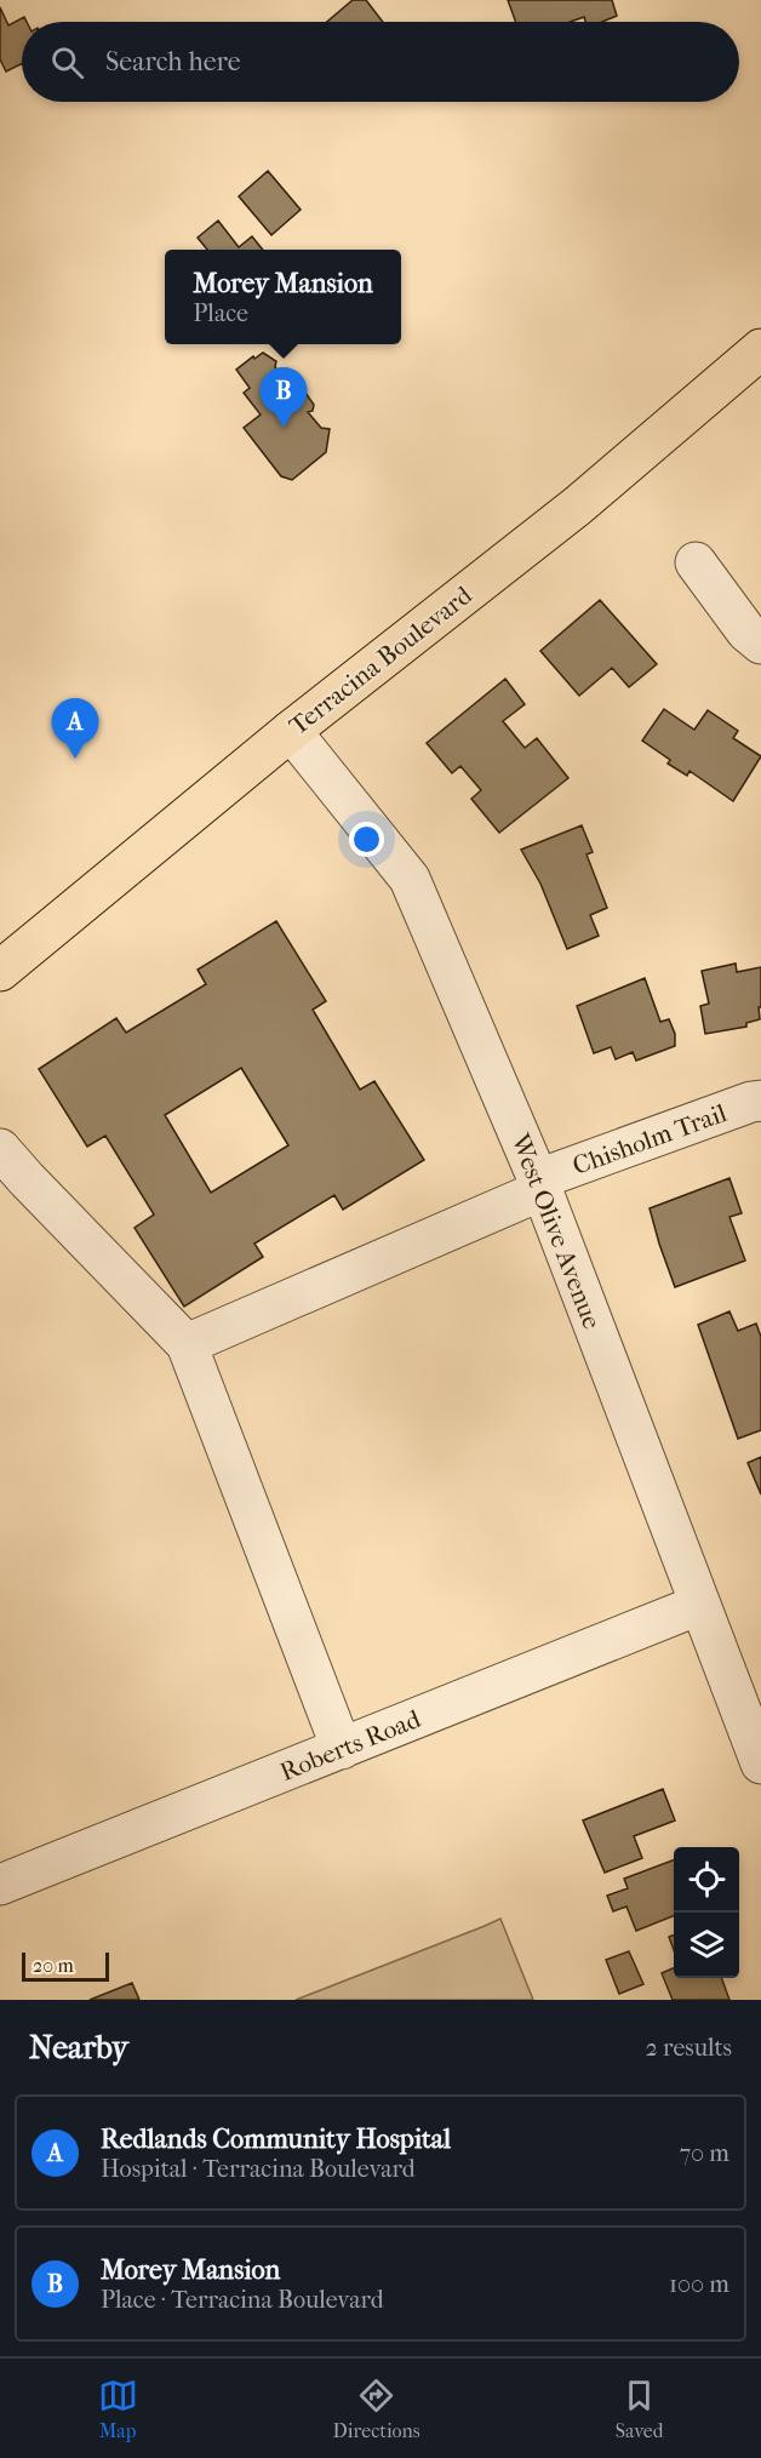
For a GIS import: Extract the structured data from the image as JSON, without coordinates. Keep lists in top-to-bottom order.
{
  "streets": {
    "main road": ["Terracina Boulevard"],
    "street": ["Chisholm Trail", "West Olive Avenue", "Roberts Road"]
  },
  "crossings": [
    ["Terracina Boulevard", "West Olive Avenue"],
    ["Chisholm Trail", "West Olive Avenue"],
    ["West Olive Avenue", "Roberts Road"]
  ],
  "scale_bar": "20 m",
  "page": {
    "search": "Search here",
    "popup": ["Morey Mansion", "Place"],
    "pins": ["B", "A"],
    "scale": "20 m",
    "heading": ["Nearby", "2 results"],
    "list": [
      {
        "mark": "A",
        "name": "Redlands Community Hospital",
        "note": "Hospital · Terracina Boulevard",
        "value": "70 m"
      },
      {
        "mark": "B",
        "name": "Morey Mansion",
        "note": "Place · Terracina Boulevard",
        "value": "100 m"
      }
    ],
    "nav": ["Map", "Directions", "Saved"]
  }
}
